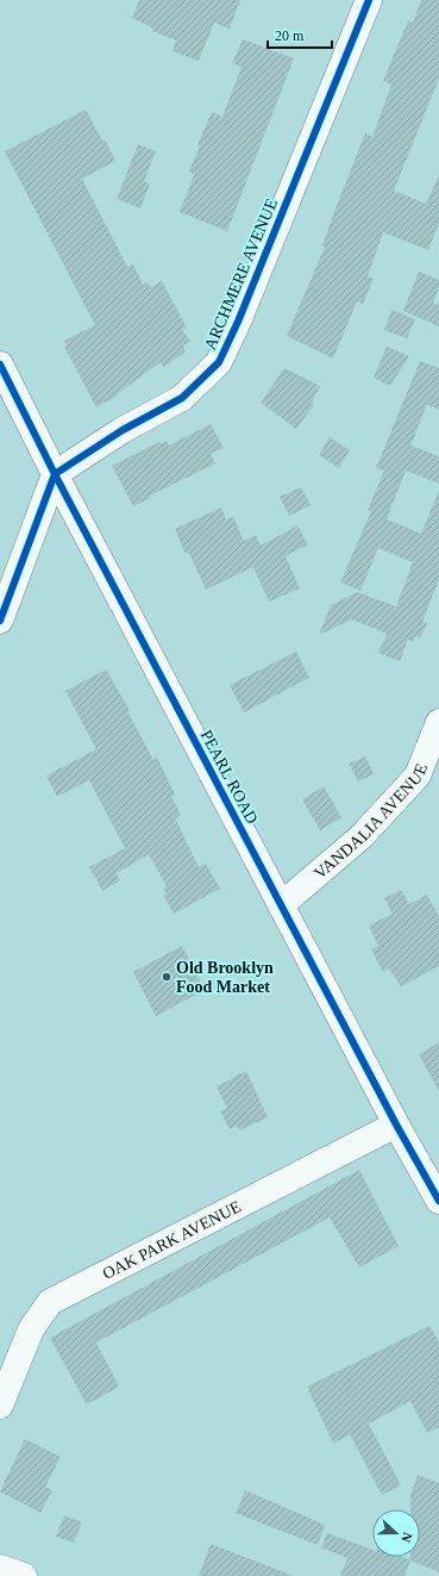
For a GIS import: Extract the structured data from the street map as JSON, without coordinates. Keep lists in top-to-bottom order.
{
  "streets": {
    "street": [
      "ARCHMERE AVENUE",
      "PEARL ROAD",
      "VANDALIA AVENUE",
      "OAK PARK AVENUE"
    ]
  },
  "crossings": [
    ["ARCHMERE AVENUE", "PEARL ROAD"],
    ["PEARL ROAD", "VANDALIA AVENUE"],
    ["PEARL ROAD", "OAK PARK AVENUE"]
  ],
  "places": ["Old Brooklyn Food Market"],
  "scale_bar": "20 m",
  "north": "right"
}
